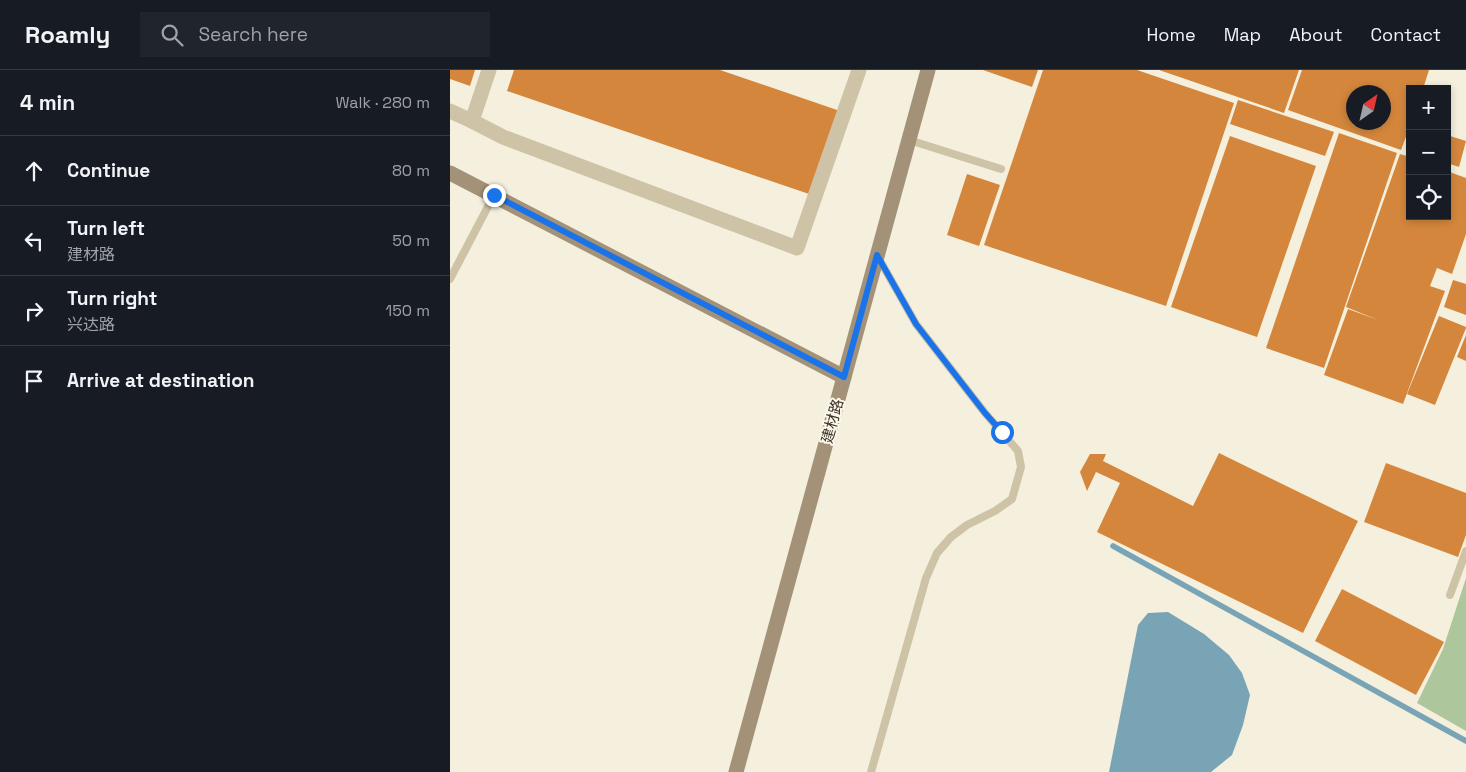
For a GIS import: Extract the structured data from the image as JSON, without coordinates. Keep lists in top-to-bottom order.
{
  "streets": {
    "street": ["建材路"]
  },
  "north": "top right",
  "page": {
    "header": "Roamly",
    "search": "Search here",
    "nav": [
      "Home",
      "Map",
      "About",
      "Contact"
    ],
    "heading": ["4 min", "Walk · 280 m"],
    "map_buttons": ["+", "−"],
    "list": [
      ["Continue", "80 m"],
      ["Turn left", "建材路", "50 m"],
      ["Turn right", "兴达路", "150 m"],
      "Arrive at destination"
    ]
  }
}
